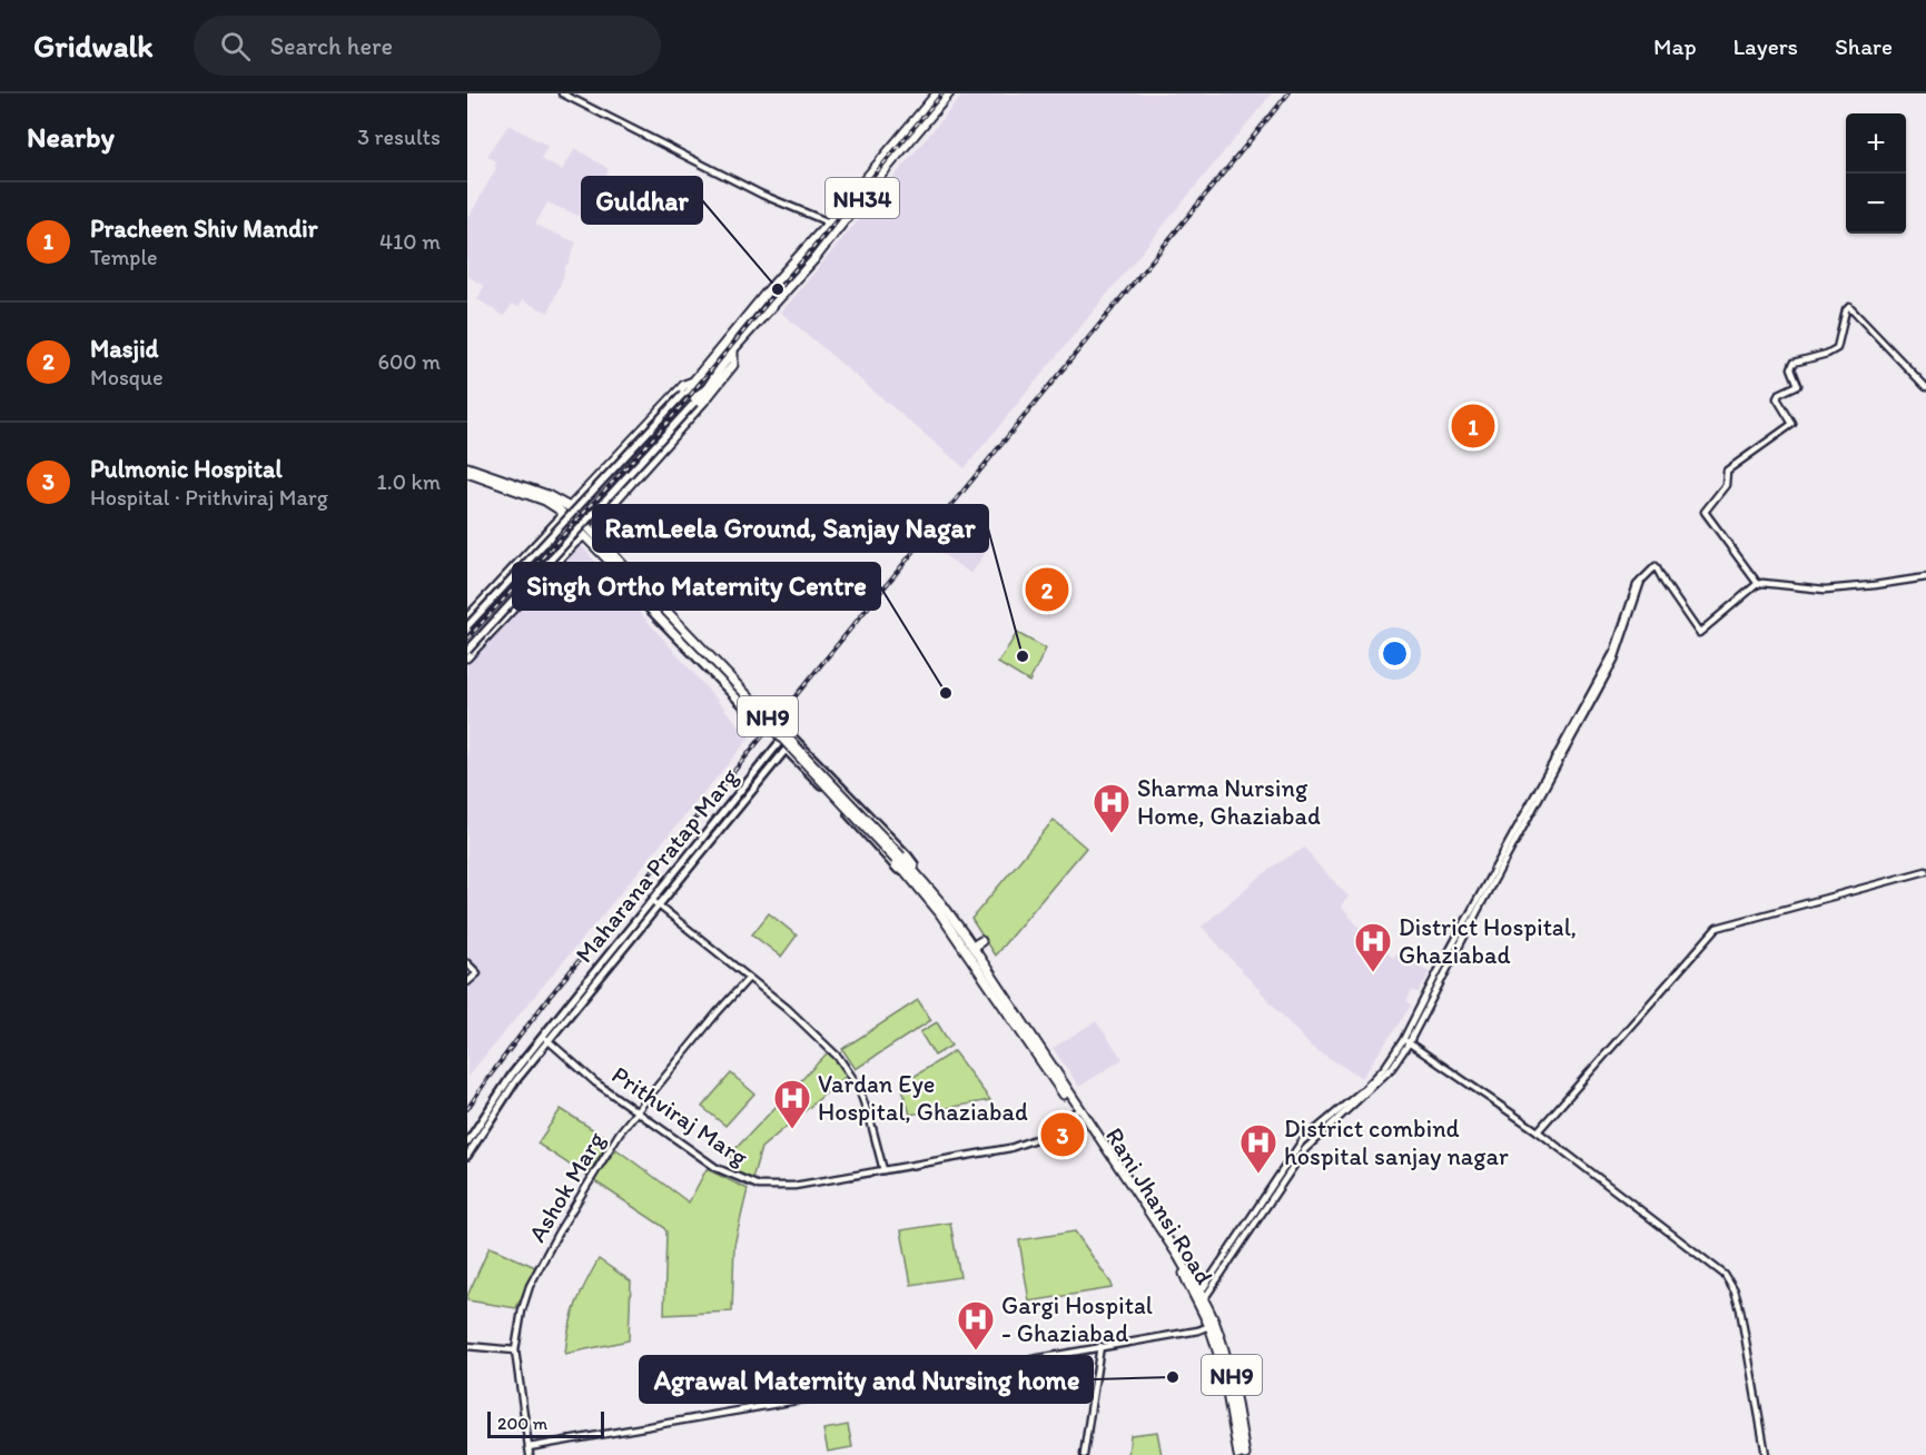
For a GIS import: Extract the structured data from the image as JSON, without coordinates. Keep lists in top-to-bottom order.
{
  "streets": {
    "highway": ["NH34", "NH9", "Rani Jhansi Road"],
    "main road": ["Maharana Pratap Marg"],
    "street": ["Prithviraj Marg", "Ashok Marg"]
  },
  "crossings": [
    ["NH9", "Rani Jhansi Road"],
    ["Maharana Pratap Marg", "Prithviraj Marg"],
    ["Prithviraj Marg", "Ashok Marg"],
    ["Prithviraj Marg", "Rani Jhansi Road"]
  ],
  "places": {
    "other": [
      "Guldhar",
      "RamLeela Ground, Sanjay Nagar",
      "Singh Ortho Maternity Centre",
      "Agrawal Maternity and Nursing home"
    ],
    "hospital": [
      "Sharma Nursing Home, Ghaziabad",
      "District Hospital, Ghaziabad",
      "Vardan Eye Hospital, Ghaziabad",
      "District combind hospital sanjay nagar",
      "Gargi Hospital - Ghaziabad"
    ]
  },
  "scale_bar": "200 m",
  "page": {
    "header": "Gridwalk",
    "search": "Search here",
    "nav": ["Map", "Layers", "Share"],
    "heading": ["Nearby", "3 results"],
    "map_buttons": ["+", "−"],
    "list": [
      {
        "mark": "1",
        "name": "Pracheen Shiv Mandir",
        "note": "Temple",
        "value": "410 m"
      },
      {
        "mark": "2",
        "name": "Masjid",
        "note": "Mosque",
        "value": "600 m"
      },
      {
        "mark": "3",
        "name": "Pulmonic Hospital",
        "note": "Hospital · Prithviraj Marg",
        "value": "1.0 km"
      }
    ],
    "pins": ["1", "2", "3"],
    "scale": "200 m"
  }
}
